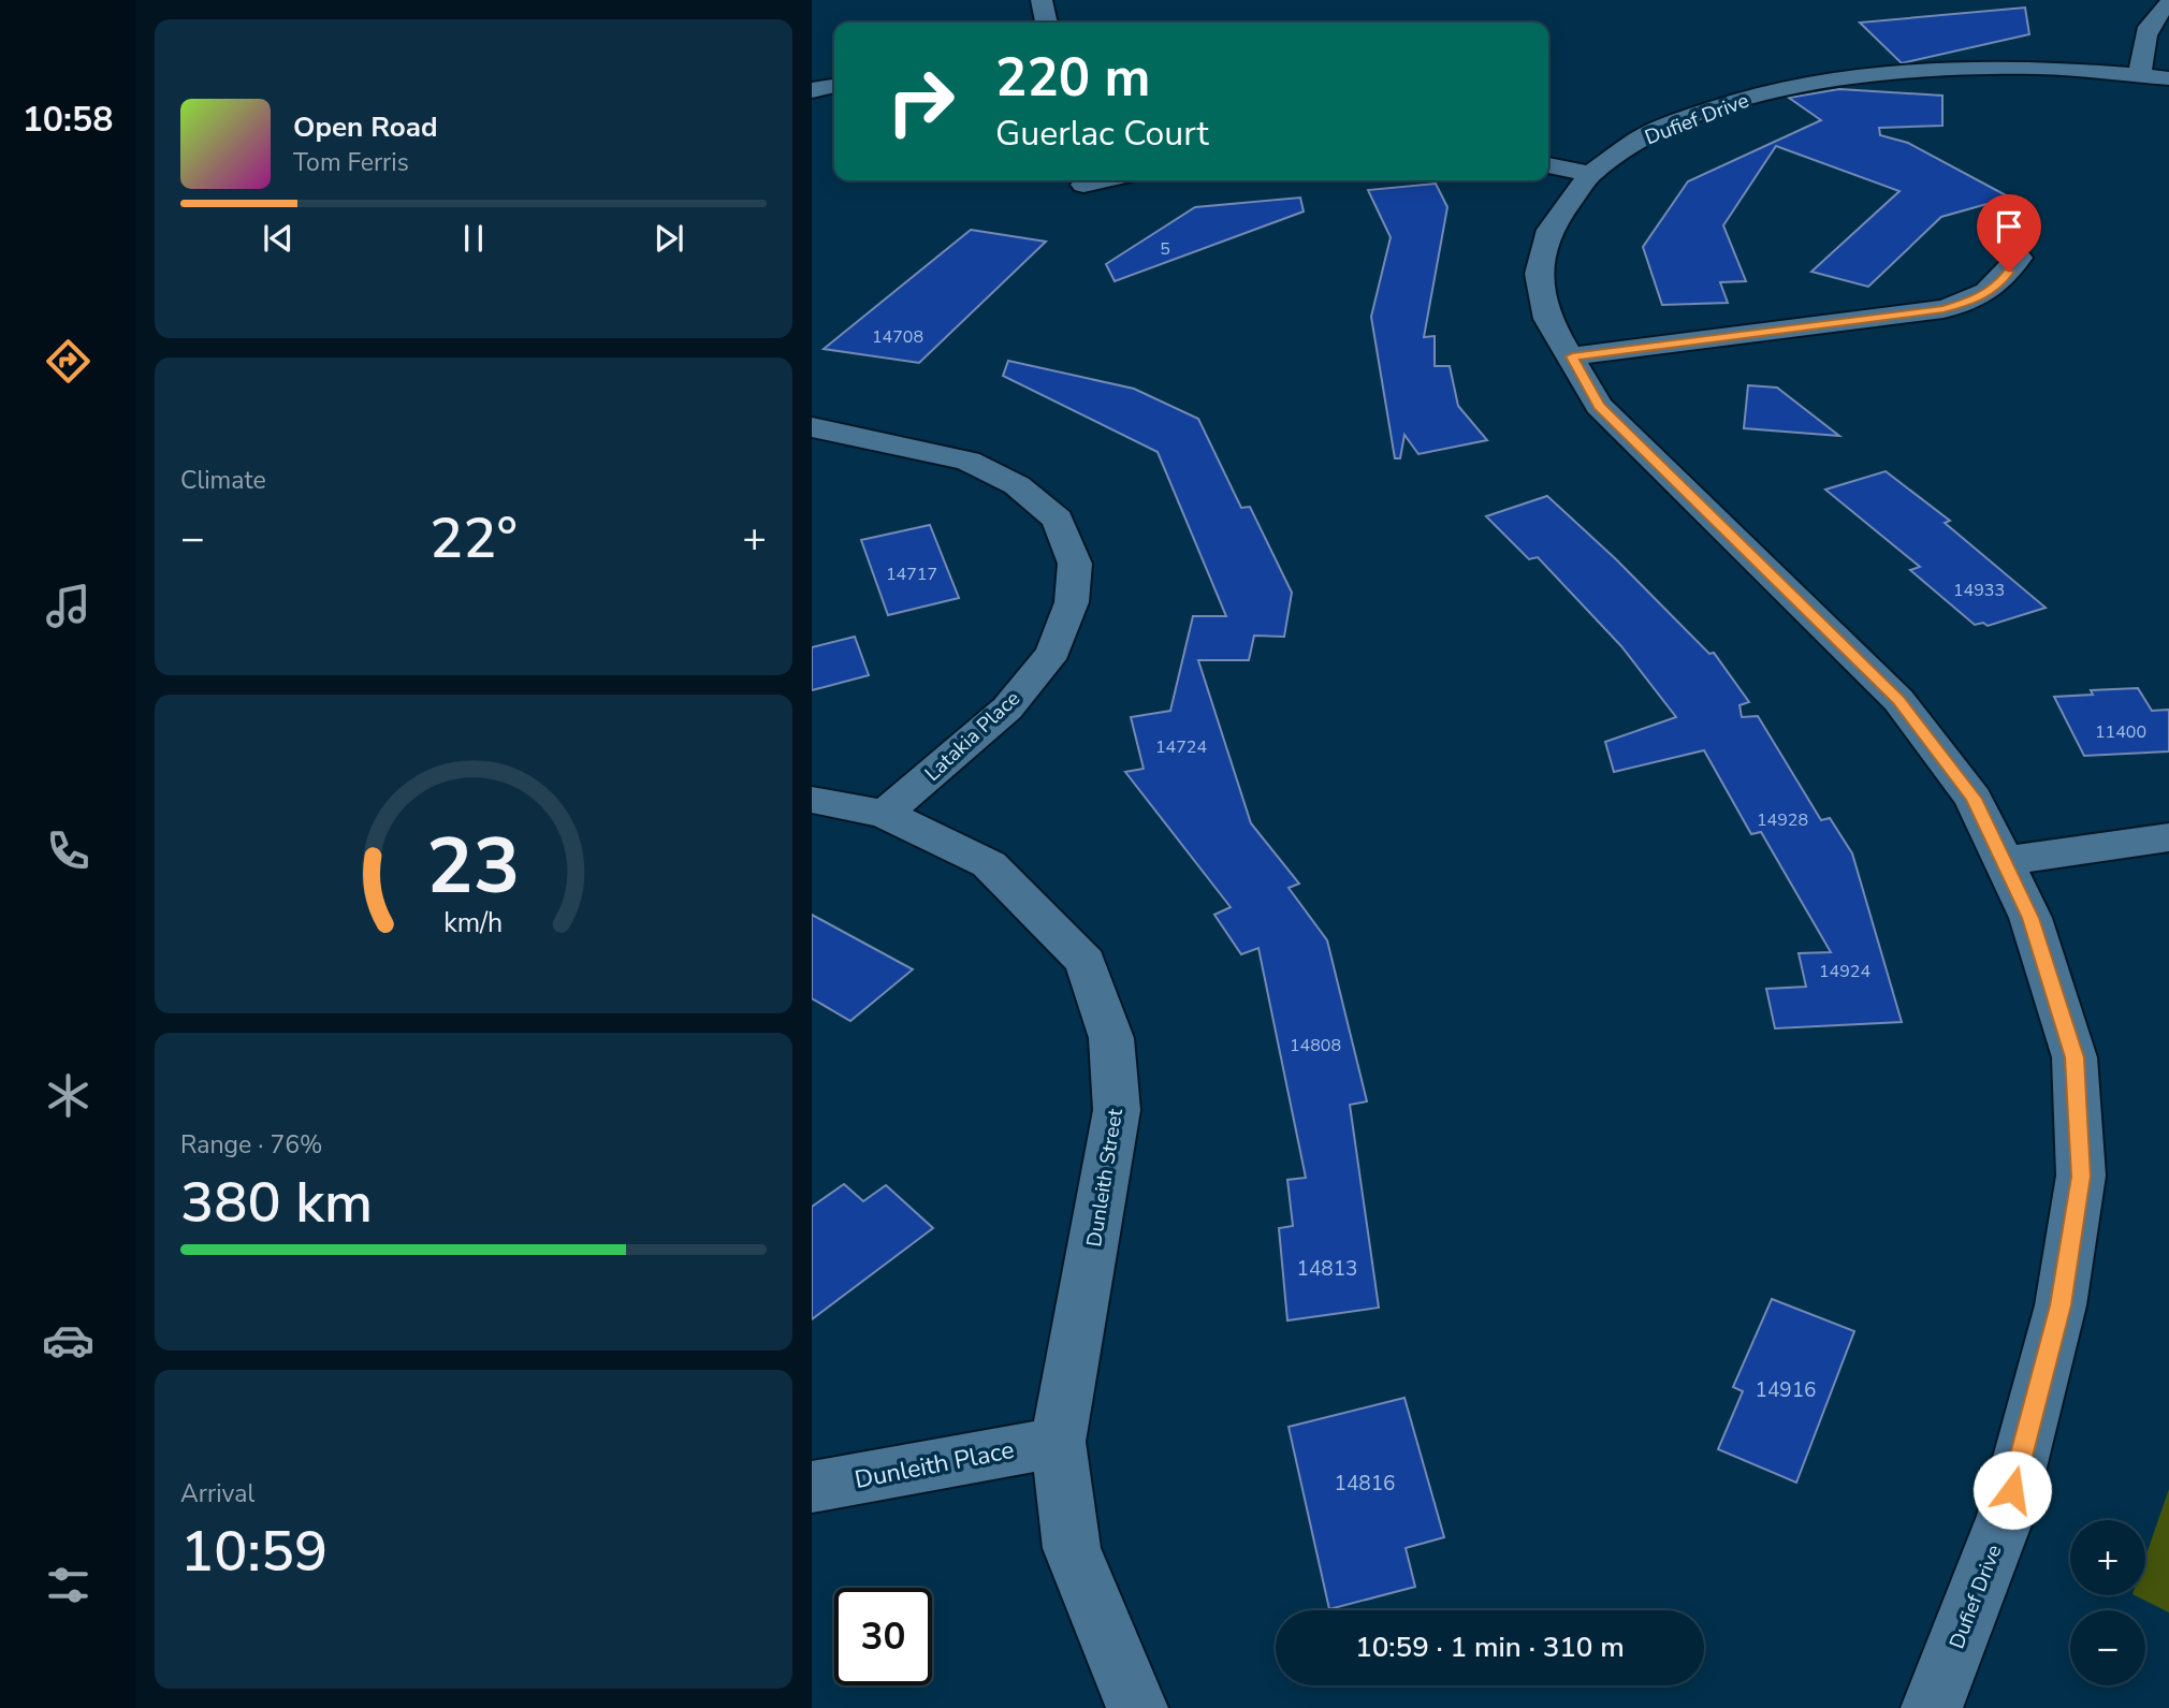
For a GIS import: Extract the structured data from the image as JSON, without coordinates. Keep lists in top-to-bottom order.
{
  "streets": {
    "street": [
      "Dufief Drive",
      "Latakia Place",
      "Dunleith Street",
      "Dunleith Place"
    ]
  },
  "crossings": [
    ["Latakia Place", "Dunleith Street"],
    ["Dunleith Street", "Dunleith Place"]
  ],
  "house_numbers": [
    "5",
    "14708",
    "14717",
    "14933",
    "11400",
    "14724",
    "14928",
    "14924",
    "14808",
    "14813",
    "14916",
    "14816"
  ],
  "page": {
    "tabs": "10:58",
    "turn": ["220 m", "Guerlac Court"],
    "song": ["Open Road", "Tom Ferris"],
    "tile": [
      "Climate",
      ["Range · 76%", "380 km"],
      ["Arrival", "10:59"]
    ],
    "heat": ["−", "22°", "+"],
    "map_buttons": ["+", "−"],
    "limit": "30",
    "trip": "10:59 · 1 min · 310 m",
    "gauge": ["23", "km/h"]
  }
}
